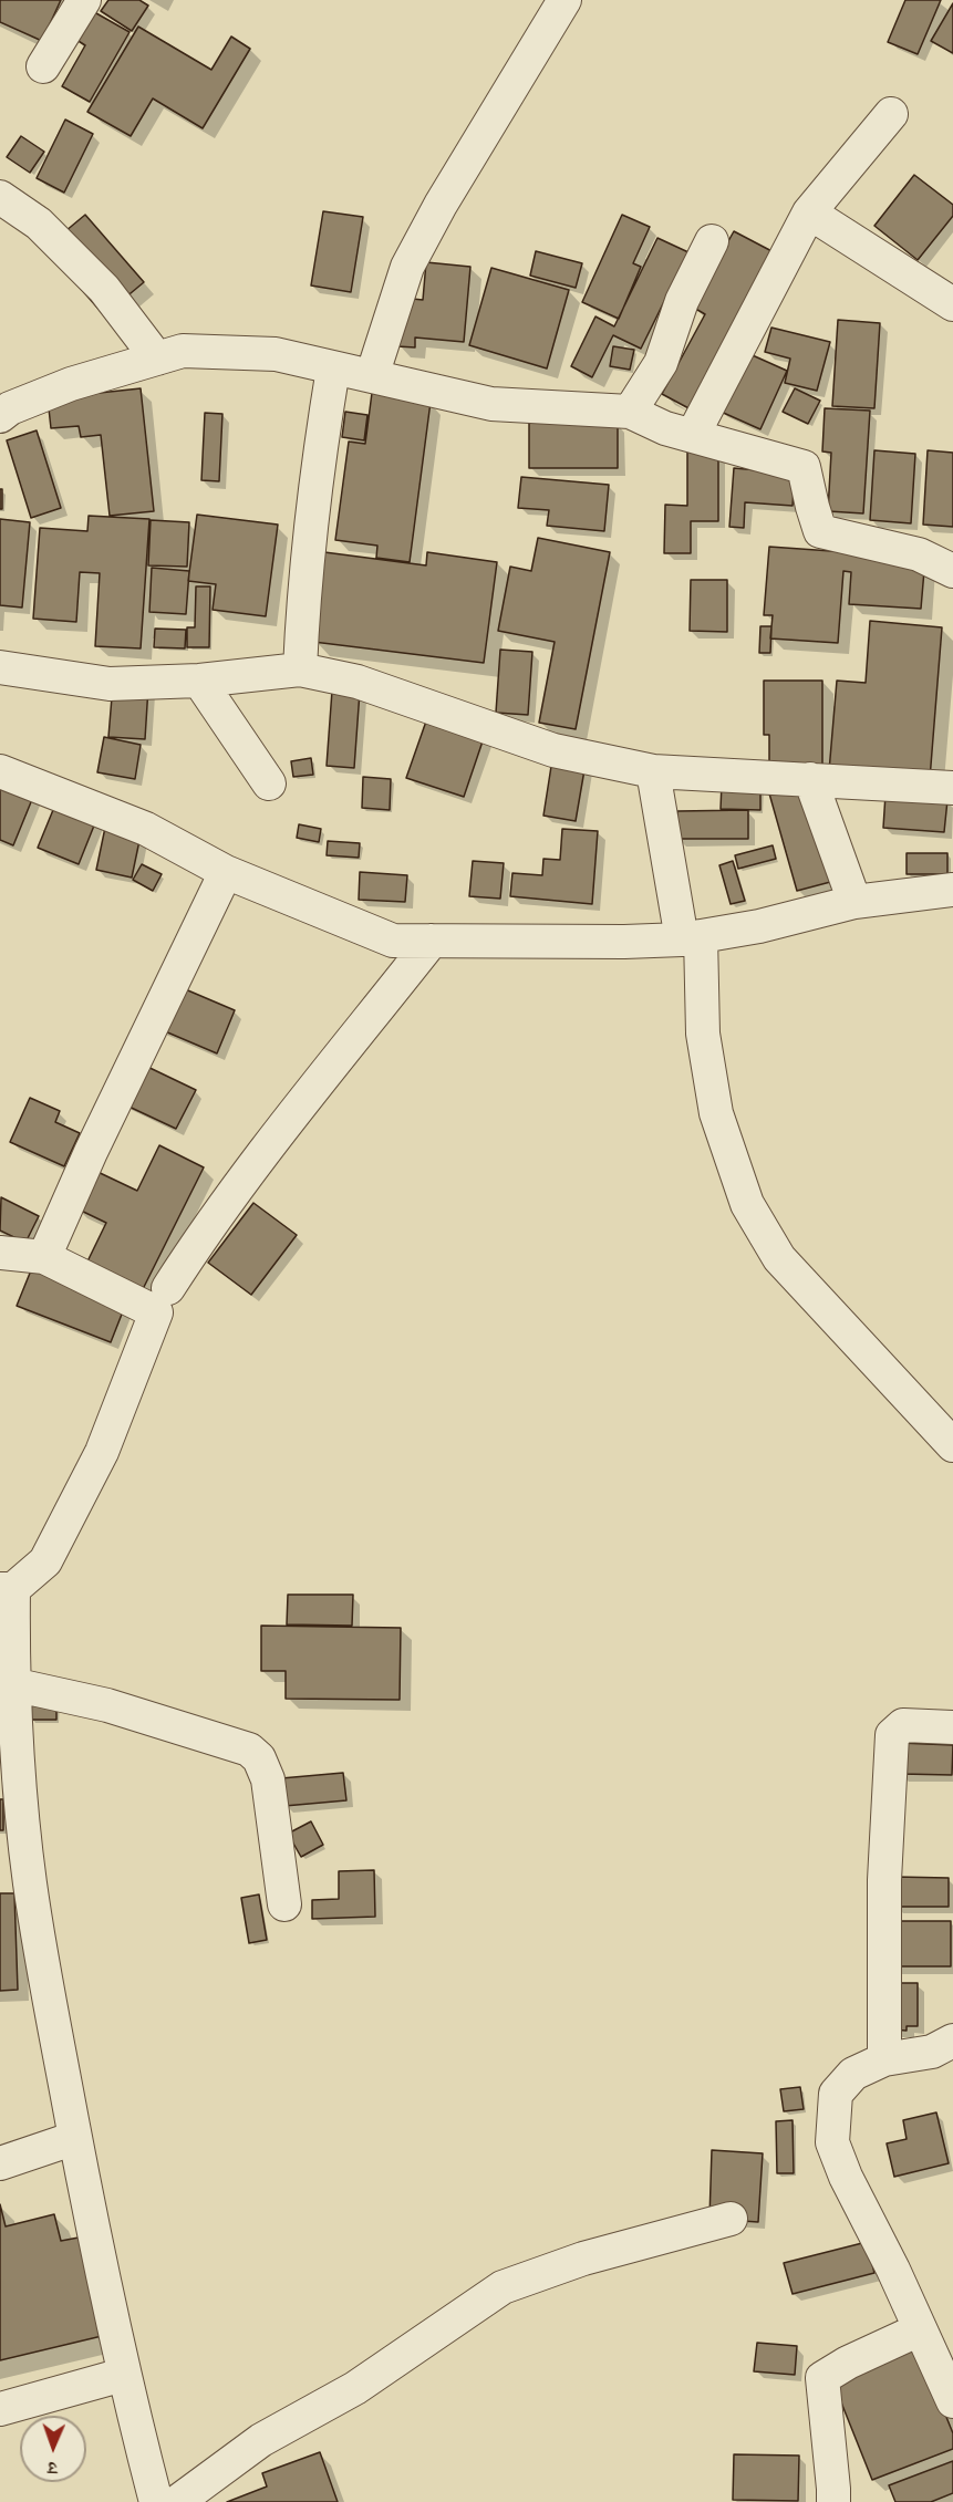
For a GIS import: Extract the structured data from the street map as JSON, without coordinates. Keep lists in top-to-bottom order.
{
  "north": "bottom"
}
